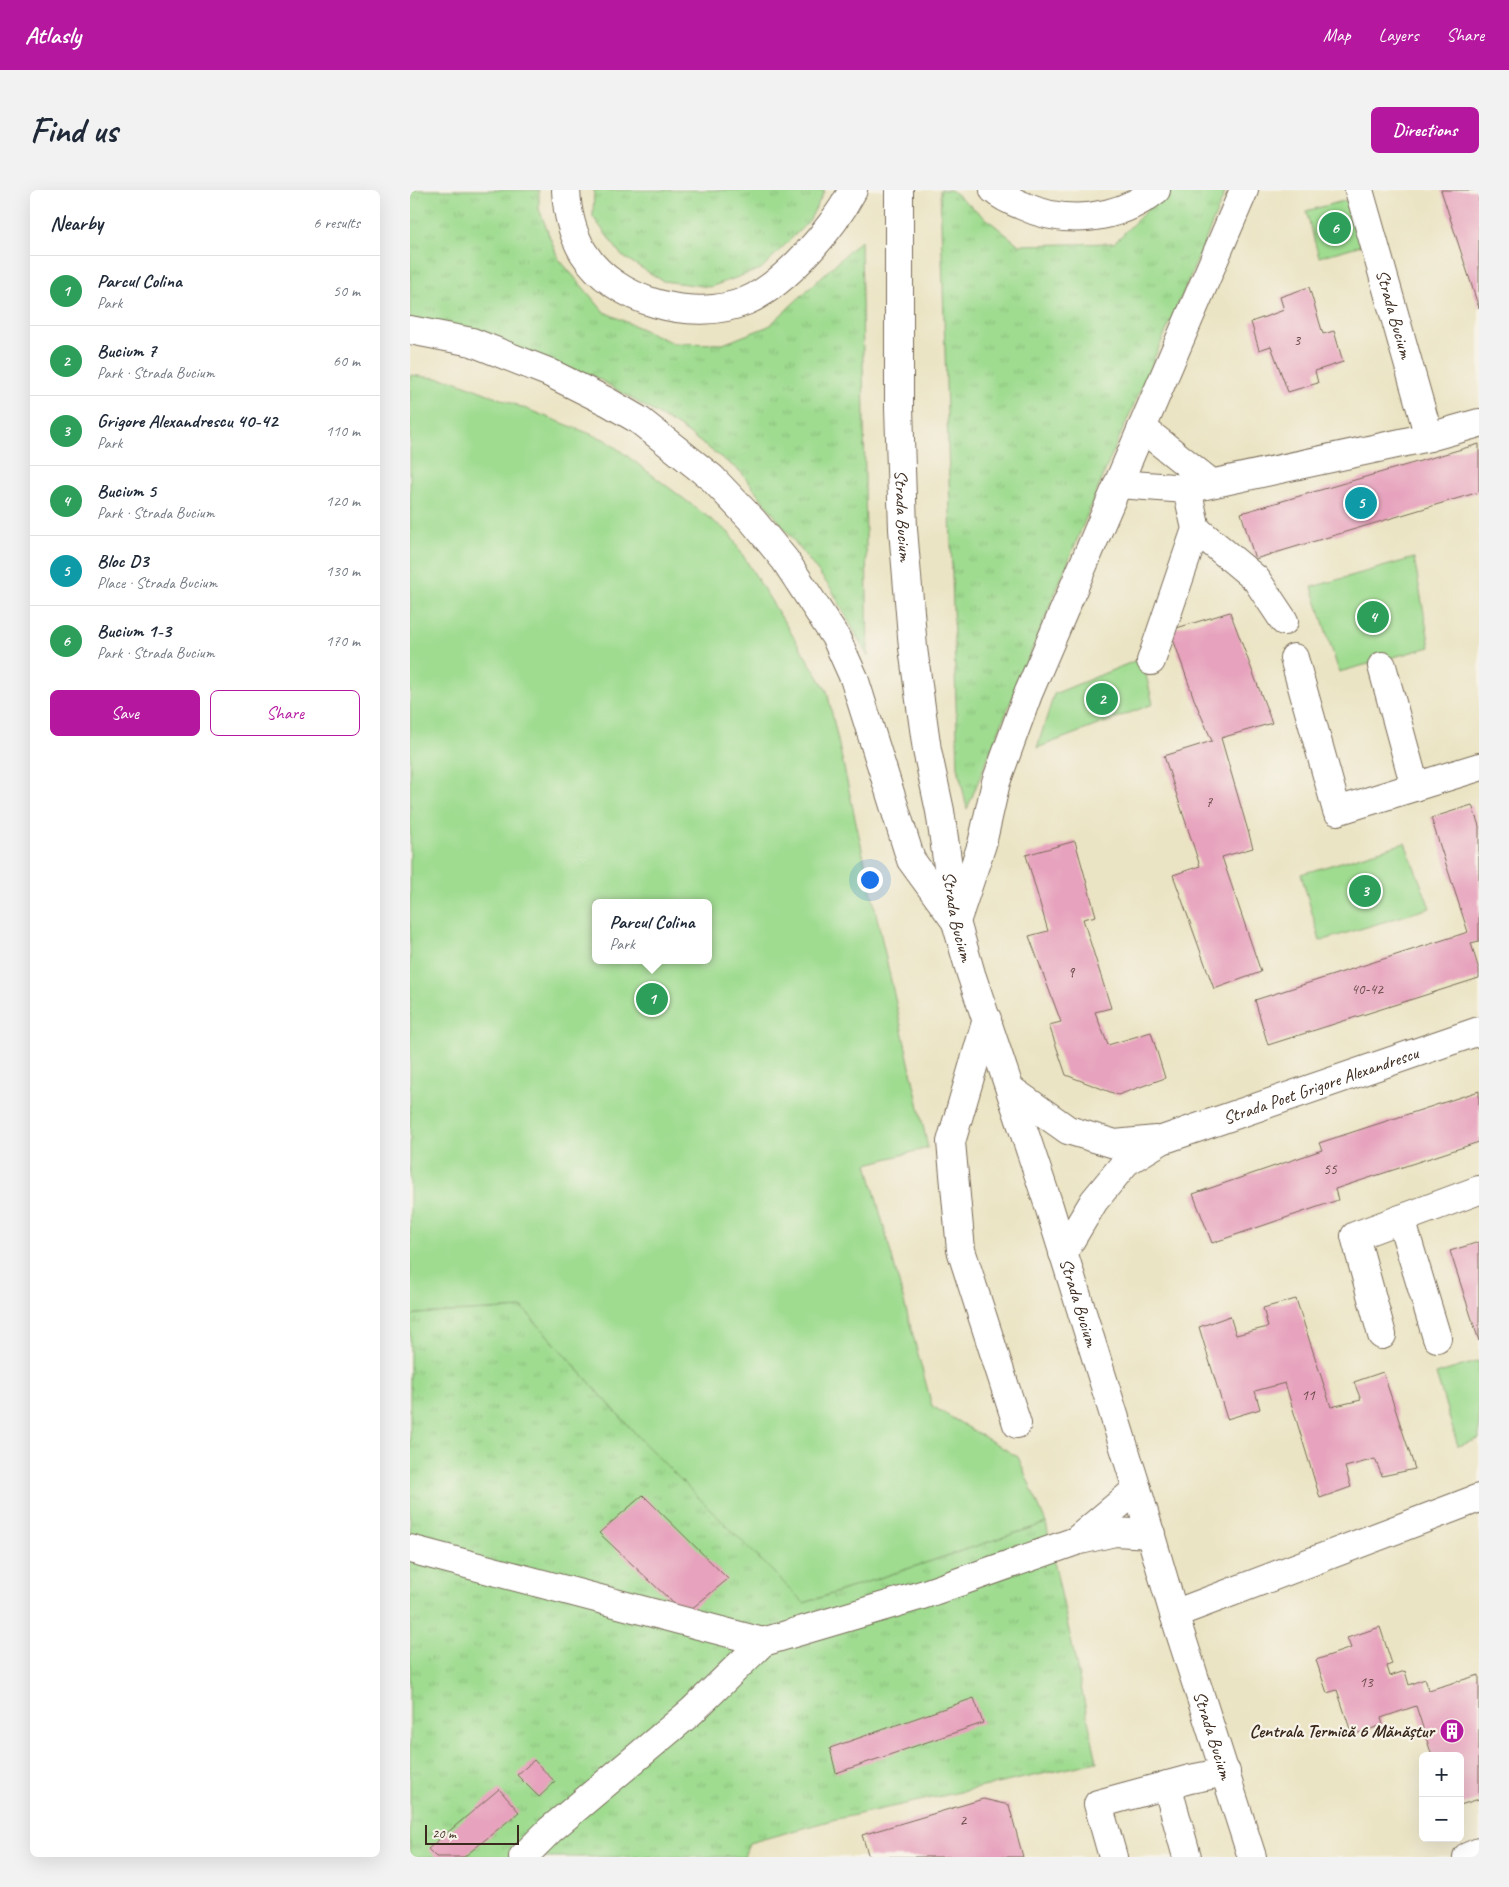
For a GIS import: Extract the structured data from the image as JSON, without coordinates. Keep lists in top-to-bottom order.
{
  "streets": {
    "main road": ["Strada Bucium", "Strada Poet Grigore Alexandrescu"]
  },
  "places": {
    "building": ["Centrala Termică 6 Mănăștur"]
  },
  "house_numbers": [
    "3",
    "7",
    "9",
    "40-42",
    "55",
    "11",
    "13",
    "2"
  ],
  "scale_bar": "20 m",
  "page": {
    "header": "Atlasly",
    "nav": ["Map", "Layers", "Share"],
    "buttons": [
      "Directions",
      ["Save", "Share"]
    ],
    "title": "Find us",
    "heading": ["Nearby", "6 results"],
    "pins": [
      "6",
      "5",
      "4",
      "2",
      "3",
      "1"
    ],
    "list": [
      {
        "mark": "1",
        "name": "Parcul Colina",
        "note": "Park",
        "value": "50 m"
      },
      {
        "mark": "2",
        "name": "Bucium 7",
        "note": "Park · Strada Bucium",
        "value": "60 m"
      },
      {
        "mark": "3",
        "name": "Grigore Alexandrescu 40-42",
        "note": "Park",
        "value": "110 m"
      },
      {
        "mark": "4",
        "name": "Bucium 5",
        "note": "Park · Strada Bucium",
        "value": "120 m"
      },
      {
        "mark": "5",
        "name": "Bloc D3",
        "note": "Place · Strada Bucium",
        "value": "130 m"
      },
      {
        "mark": "6",
        "name": "Bucium 1-3",
        "note": "Park · Strada Bucium",
        "value": "170 m"
      }
    ],
    "popup": ["Parcul Colina", "Park"],
    "map_buttons": ["+", "−"],
    "scale": "20 m"
  }
}
